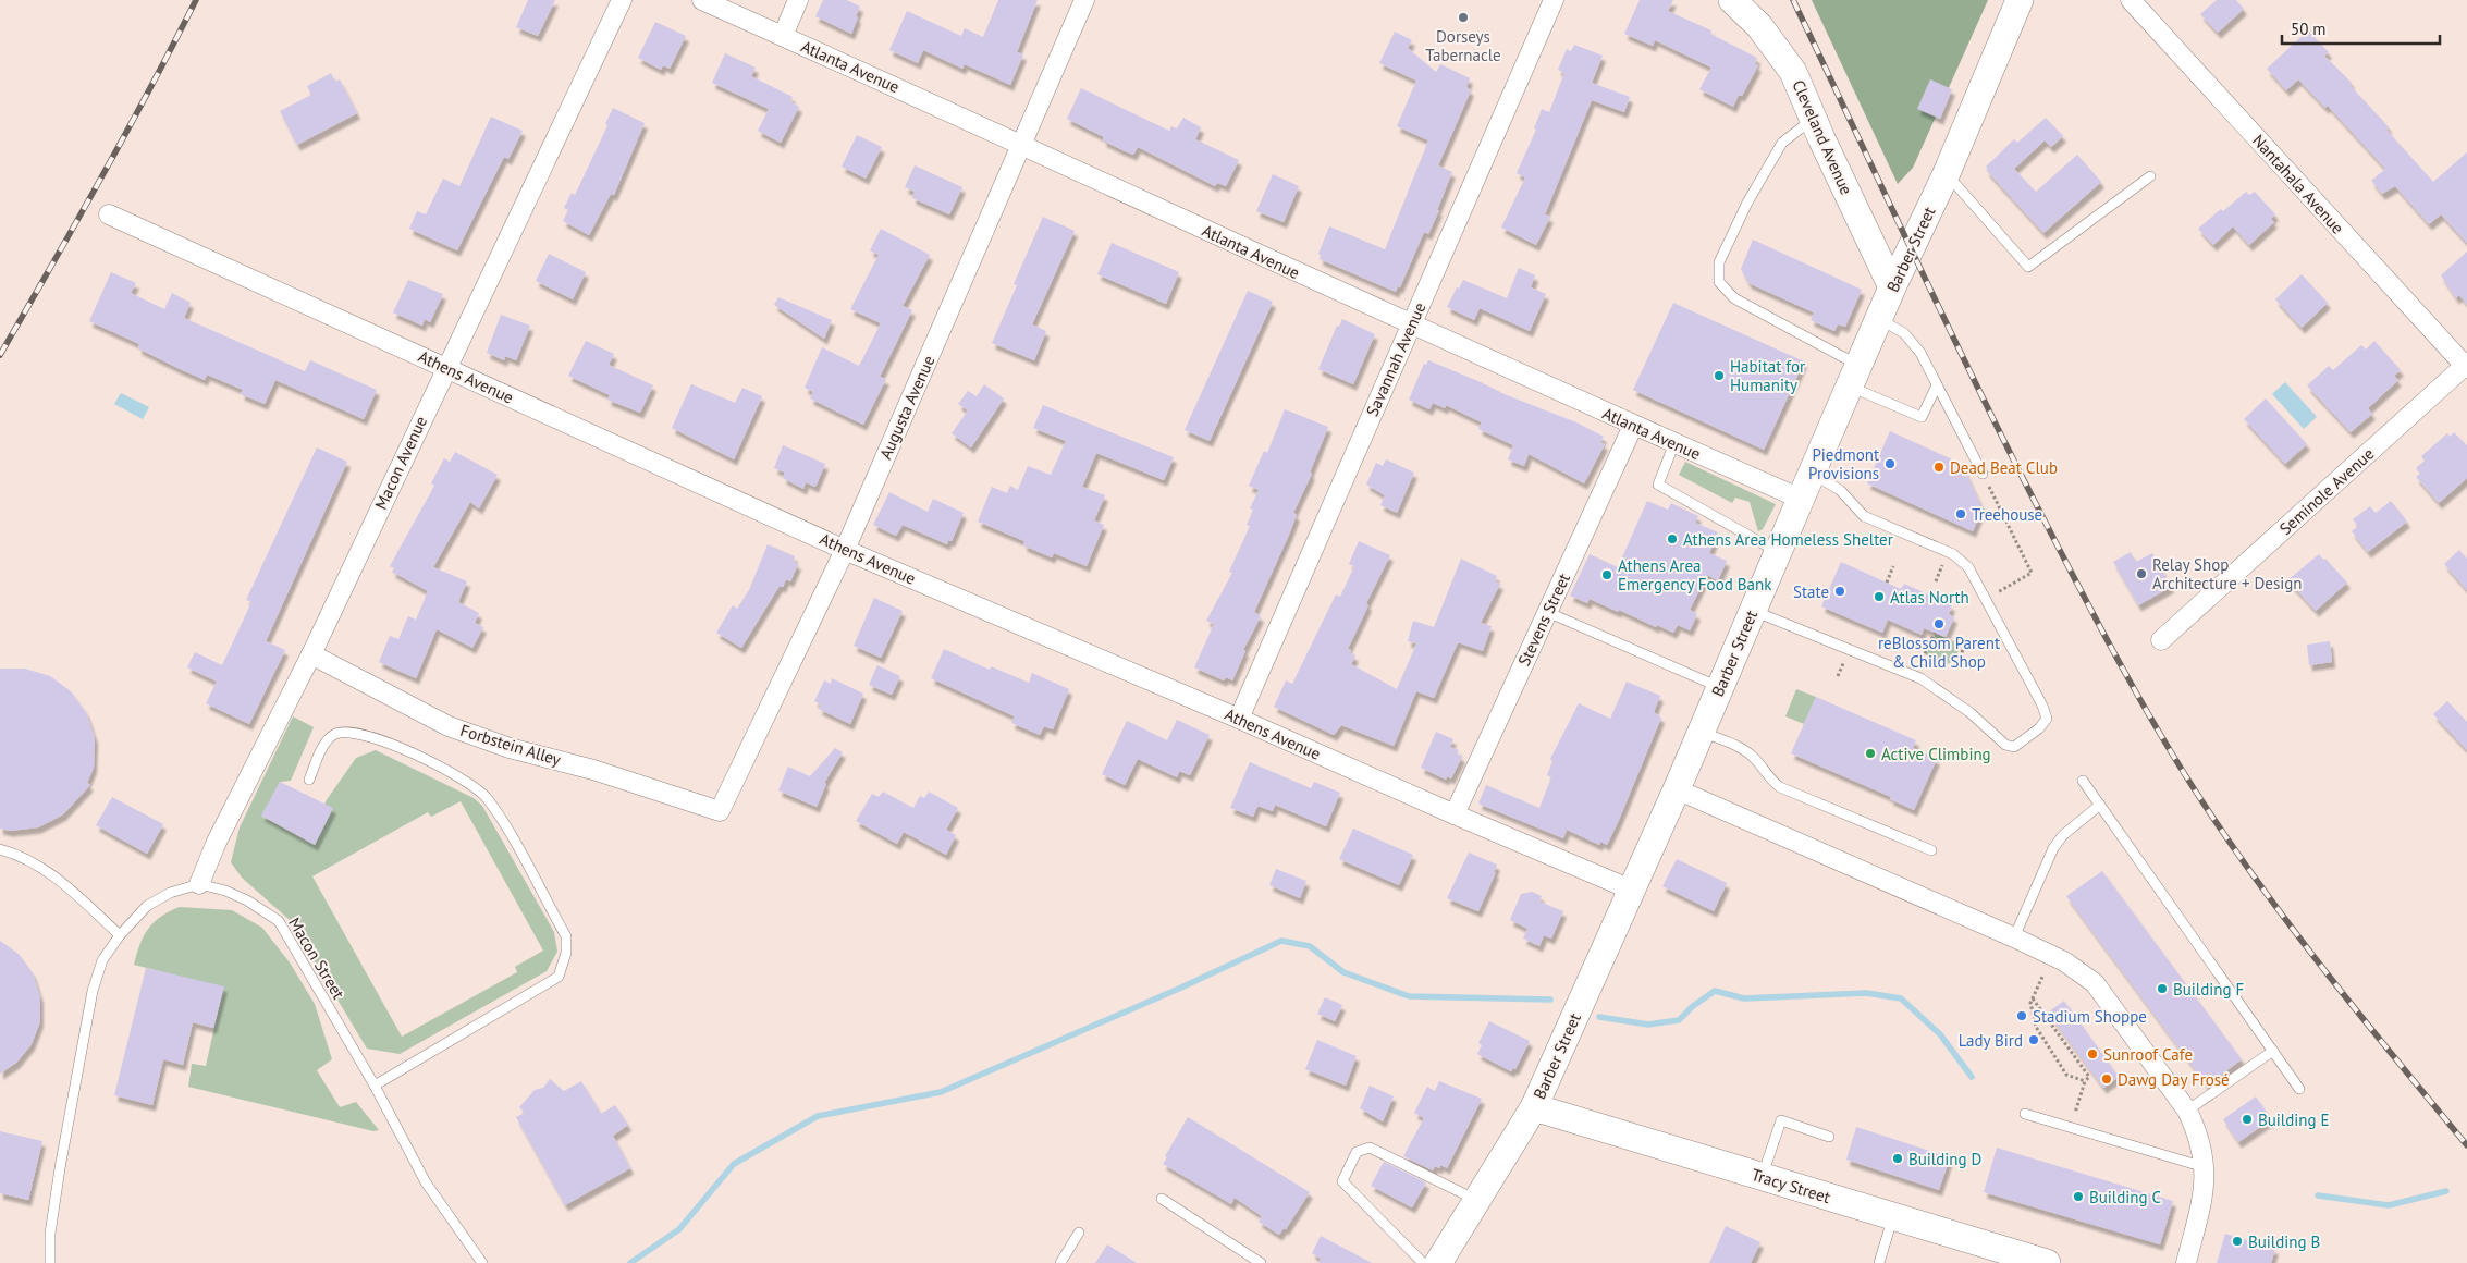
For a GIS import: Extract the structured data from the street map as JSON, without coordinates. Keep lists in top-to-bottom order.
{
  "streets": {
    "street": [
      "Atlanta Avenue",
      "Cleveland Avenue",
      "Nantahala Avenue",
      "Barber Street",
      "Savannah Avenue",
      "Athens Avenue",
      "Augusta Avenue",
      "Macon Avenue",
      "Seminole Avenue",
      "Stevens Street",
      "Forbstein Alley",
      "Tracy Street"
    ],
    "lane": ["Macon Street"]
  },
  "crossings": [
    ["Atlanta Avenue", "Barber Street"],
    ["Atlanta Avenue", "Savannah Avenue"],
    ["Atlanta Avenue", "Augusta Avenue"],
    ["Atlanta Avenue", "Stevens Street"],
    ["Cleveland Avenue", "Barber Street"],
    ["Nantahala Avenue", "Seminole Avenue"],
    ["Barber Street", "Athens Avenue"],
    ["Barber Street", "Tracy Street"],
    ["Savannah Avenue", "Athens Avenue"],
    ["Athens Avenue", "Augusta Avenue"],
    ["Athens Avenue", "Macon Avenue"],
    ["Athens Avenue", "Stevens Street"],
    ["Augusta Avenue", "Forbstein Alley"],
    ["Macon Avenue", "Forbstein Alley"],
    ["Macon Avenue", "Macon Street"]
  ],
  "places": [
    "Dorseys Tabernacle",
    "Habitat for Humanity",
    "Piedmont Provisions",
    "Dead Beat Club",
    "Treehouse",
    "Athens Area Homeless Shelter",
    "Relay Shop Architecture + Design",
    "Athens Area Emergency Food Bank",
    "State",
    "Atlas North",
    "reBlossom Parent & Child Shop",
    "Active Climbing",
    "Building F",
    "Stadium Shoppe",
    "Lady Bird",
    "Sunroof Cafe",
    "Dawg Day Frosé",
    "Building E",
    "Building D",
    "Building C",
    "Building B"
  ],
  "scale_bar": "50 m"
}
